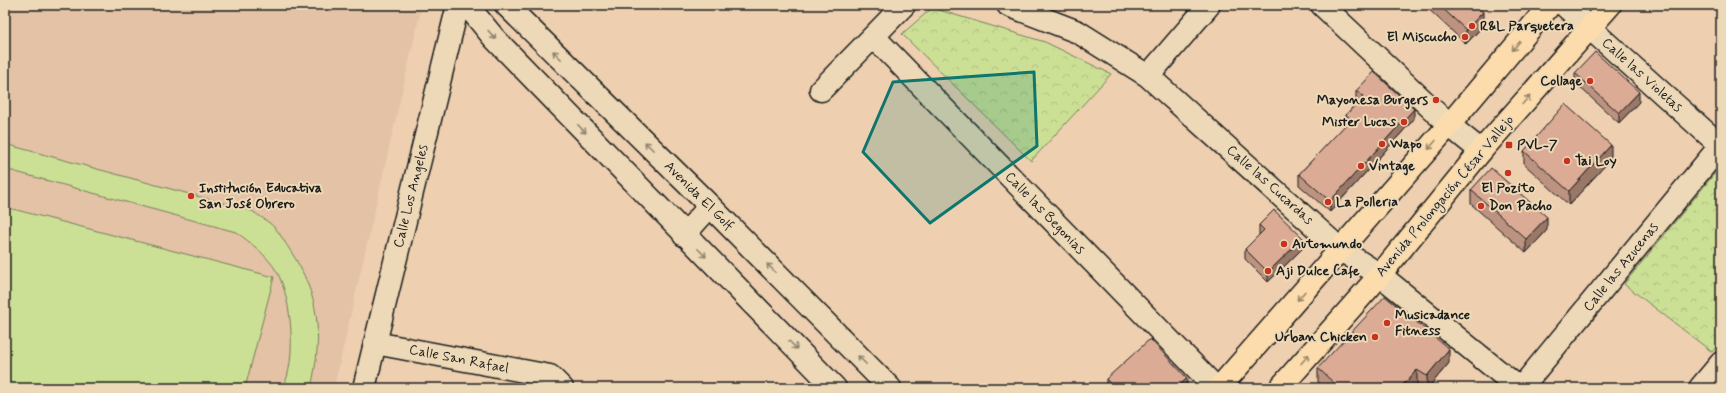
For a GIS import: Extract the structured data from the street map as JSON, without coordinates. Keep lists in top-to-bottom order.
{
  "streets": {
    "main road": ["Avenida Prolongación César Vallejo"],
    "street": [
      "Calle las Violetas",
      "Calle las Cucardas",
      "Calle Los Angeles",
      "Avenida El Golf",
      "Calle las Begonias",
      "Calle las Azucenas",
      "Calle San Rafael"
    ]
  },
  "crossings": [
    ["Calle las Violetas", "Avenida Prolongación César Vallejo"],
    ["Calle las Violetas", "Calle las Azucenas"],
    ["Calle las Cucardas", "Avenida Prolongación César Vallejo"],
    ["Calle las Cucardas", "Calle las Azucenas"],
    ["Calle Los Angeles", "Calle San Rafael"]
  ],
  "places": {
    "other": [
      "R&L Parquetera",
      "El Miscucho",
      "Collage",
      "Mayonesa Burgers",
      "Mister Lucas",
      "Wapo",
      "Tai Loy",
      "Vintage",
      "El Pozito",
      "Institución Educativa San José Obrero",
      "La Polleria",
      "Don Pacho",
      "Automundo",
      "Aji Dulce Cafe",
      "Musicadance Fitness",
      "Urban Chicken"
    ],
    "transit": ["PVL-7"]
  }
}
